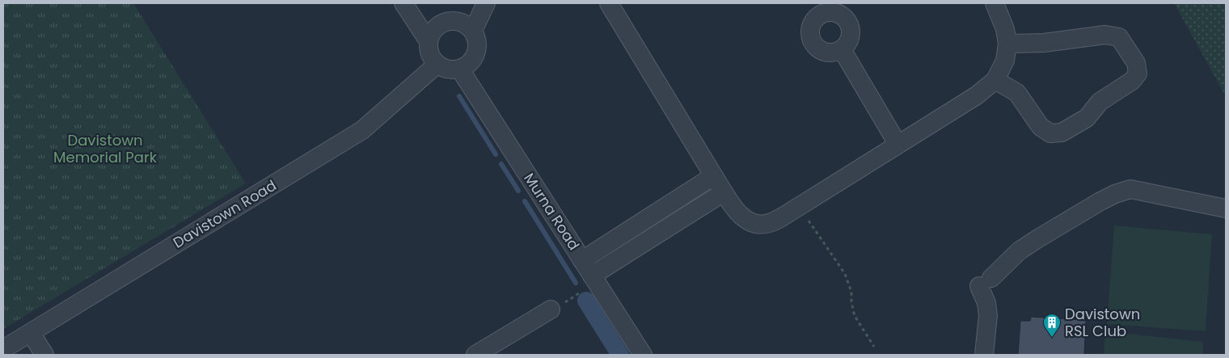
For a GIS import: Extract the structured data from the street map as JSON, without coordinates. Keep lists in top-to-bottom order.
{
  "streets": {
    "street": ["Murna Road", "Davistown Road"]
  },
  "crossings": [
    ["Murna Road", "Davistown Road"]
  ],
  "parks": ["Davistown Memorial Park"],
  "places": {
    "building": ["Davistown RSL Club"]
  }
}
